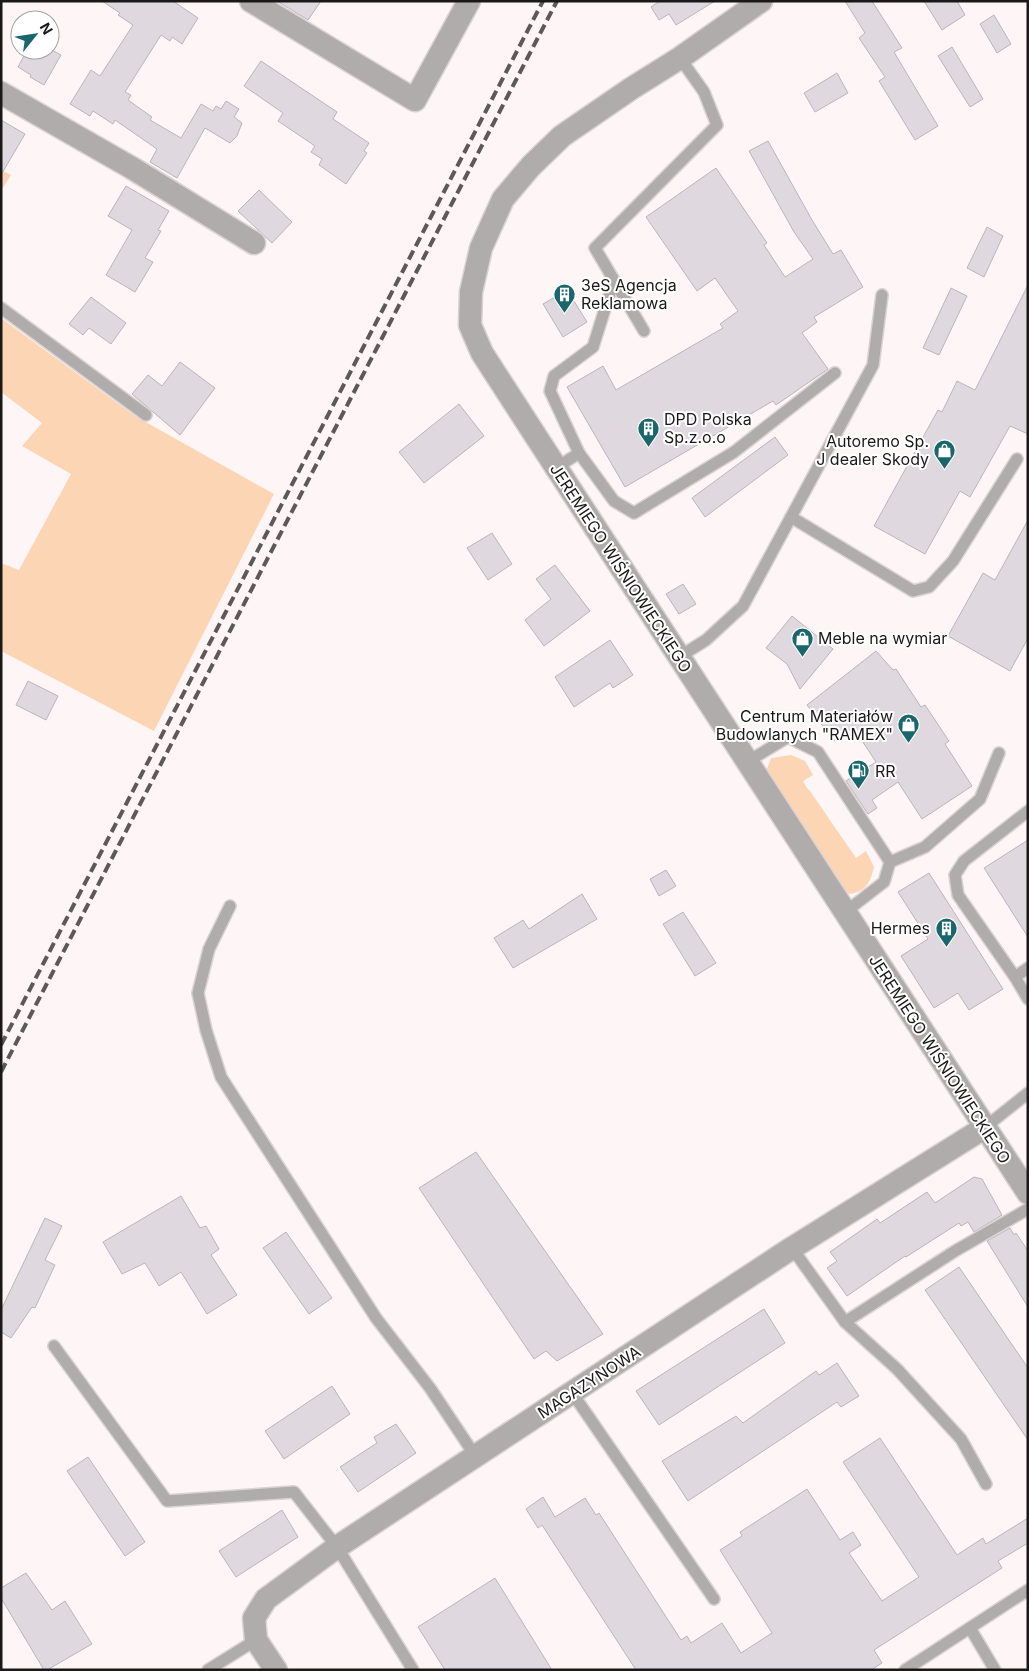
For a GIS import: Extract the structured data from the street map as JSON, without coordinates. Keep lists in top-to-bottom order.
{
  "streets": {
    "street": ["JEREMIEGO WIŚNIOWIECKIEGO", "MAGAZYNOWA"]
  },
  "crossings": [
    ["JEREMIEGO WIŚNIOWIECKIEGO", "MAGAZYNOWA"]
  ],
  "places": {
    "building": ["3eS Agencja Reklamowa", "DPD Polska Sp.z.o.o", "Hermes"],
    "shop": ["Autoremo Sp. J dealer Skody", "Meble na wymiar", "Centrum Materiałów Budowlanych \"RAMEX\""],
    "fuel station": ["RR"]
  },
  "north": "top right"
}
